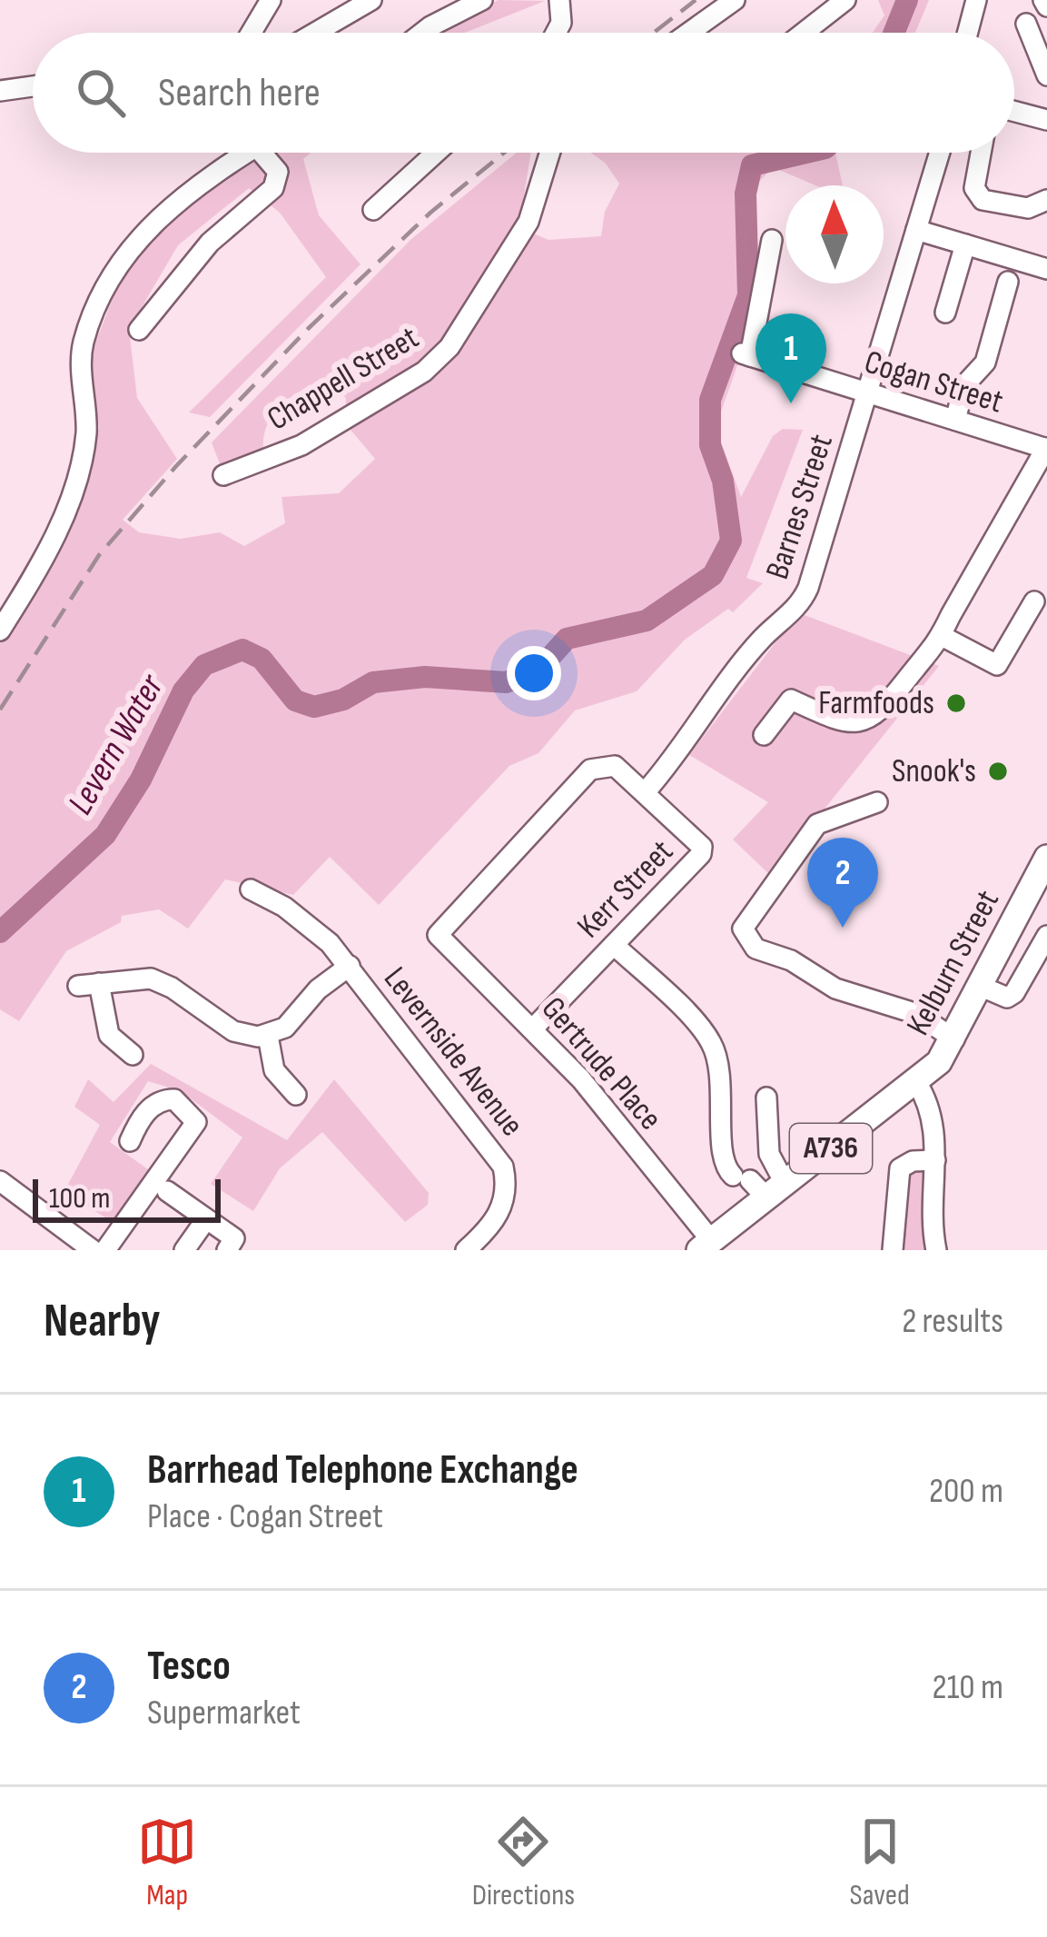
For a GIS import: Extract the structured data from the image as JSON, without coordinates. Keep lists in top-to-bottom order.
{
  "streets": {
    "main road": ["Kelburn Street", "A736"],
    "street": [
      "Chappell Street",
      "Cogan Street",
      "Barnes Street",
      "Kerr Street",
      "Levernside Avenue",
      "Gertrude Place"
    ]
  },
  "crossings": [
    ["Cogan Street", "Barnes Street"],
    ["Barnes Street", "Kerr Street"],
    ["Barnes Street", "Gertrude Place"],
    ["Kerr Street", "Gertrude Place"],
    ["Kelburn Street", "Gertrude Place"]
  ],
  "water": ["Levern Water"],
  "places": ["Farmfoods", "Snook's"],
  "scale_bar": "100 m",
  "north": "top",
  "page": {
    "search": "Search here",
    "pins": ["1", "2"],
    "scale": "100 m",
    "heading": ["Nearby", "2 results"],
    "list": [
      {
        "mark": "1",
        "name": "Barrhead Telephone Exchange",
        "note": "Place · Cogan Street",
        "value": "200 m"
      },
      {
        "mark": "2",
        "name": "Tesco",
        "note": "Supermarket",
        "value": "210 m"
      }
    ],
    "nav": ["Map", "Directions", "Saved"]
  }
}
